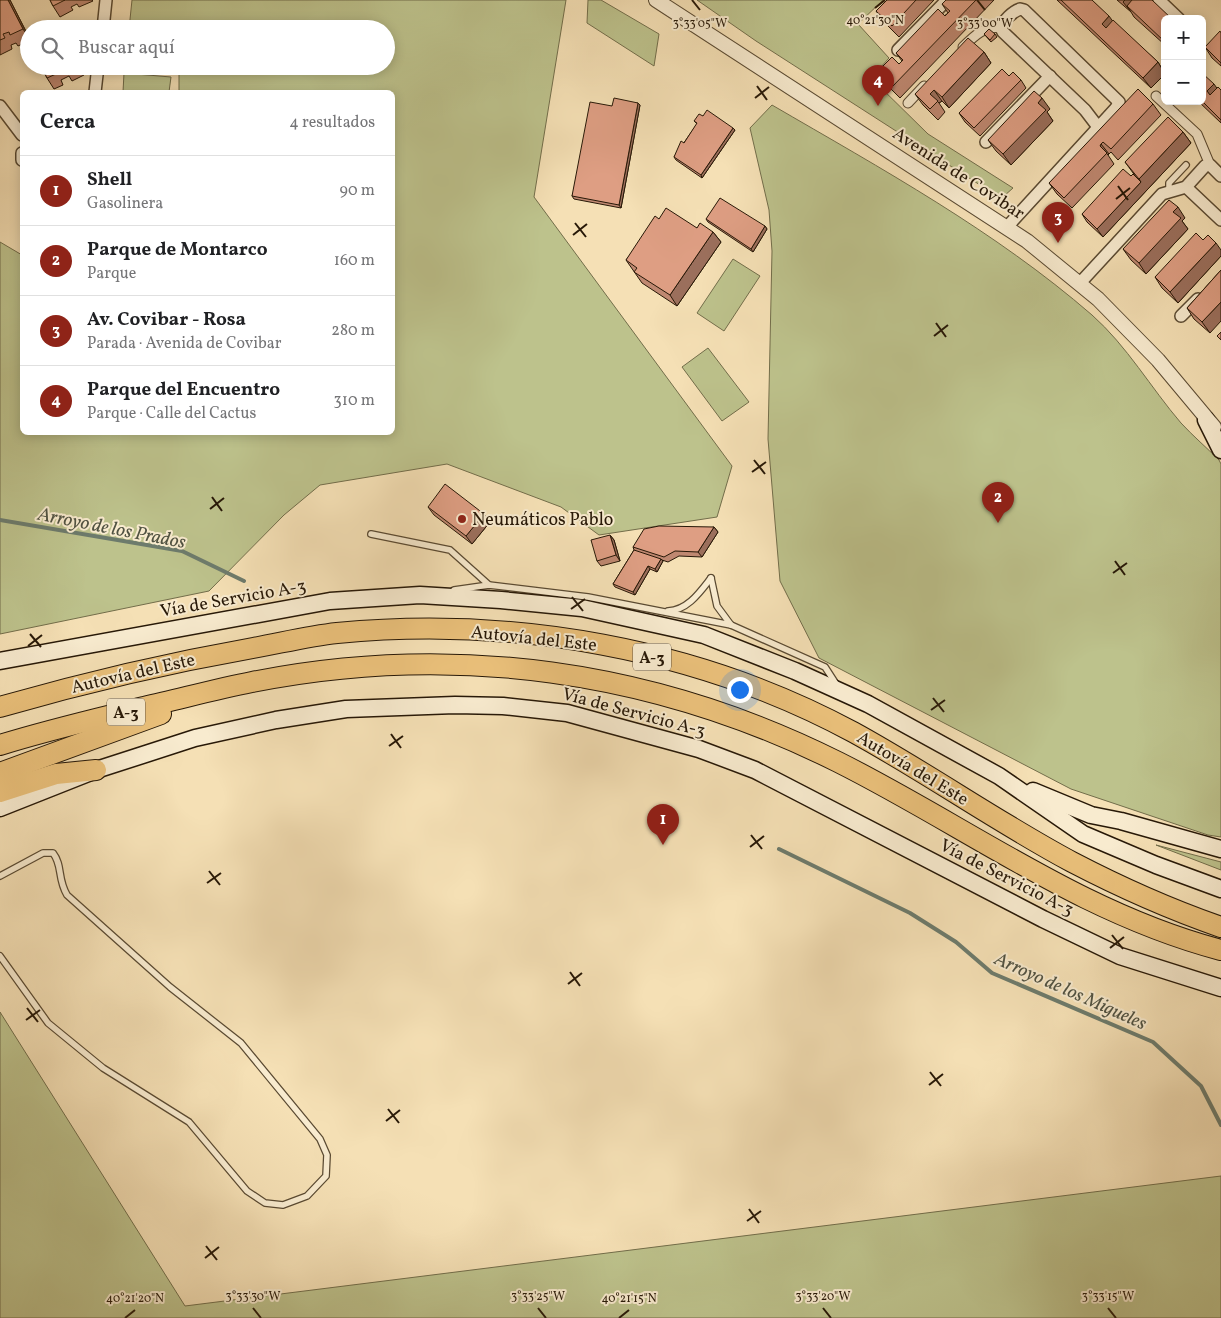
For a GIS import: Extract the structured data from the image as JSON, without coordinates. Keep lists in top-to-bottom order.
{
  "streets": {
    "highway": ["Autovía del Este", "A-3"],
    "main road": ["Avenida de Covibar", "Vía de Servicio A-3"]
  },
  "water": ["Arroyo de los Prados", "Arroyo de los Migueles"],
  "places": ["Neumáticos Pablo"],
  "page": {
    "map_buttons": ["+", "−"],
    "search": "Buscar aquí",
    "pins": [
      "4",
      "3",
      "2",
      "1"
    ],
    "heading": ["Cerca", "4 resultados"],
    "list": [
      {
        "mark": "1",
        "name": "Shell",
        "note": "Gasolinera",
        "value": "90 m"
      },
      {
        "mark": "2",
        "name": "Parque de Montarco",
        "note": "Parque",
        "value": "160 m"
      },
      {
        "mark": "3",
        "name": "Av. Covibar - Rosa",
        "note": "Parada · Avenida de Covibar",
        "value": "280 m"
      },
      {
        "mark": "4",
        "name": "Parque del Encuentro",
        "note": "Parque · Calle del Cactus",
        "value": "310 m"
      }
    ]
  },
  "coordinates": [
    "40°21'30\"N",
    "3°33'05\"W",
    "3°33'00\"W",
    "3°33'30\"W",
    "3°33'25\"W",
    "3°33'20\"W",
    "3°33'15\"W",
    "40°21'20\"N",
    "40°21'15\"N"
  ]
}
